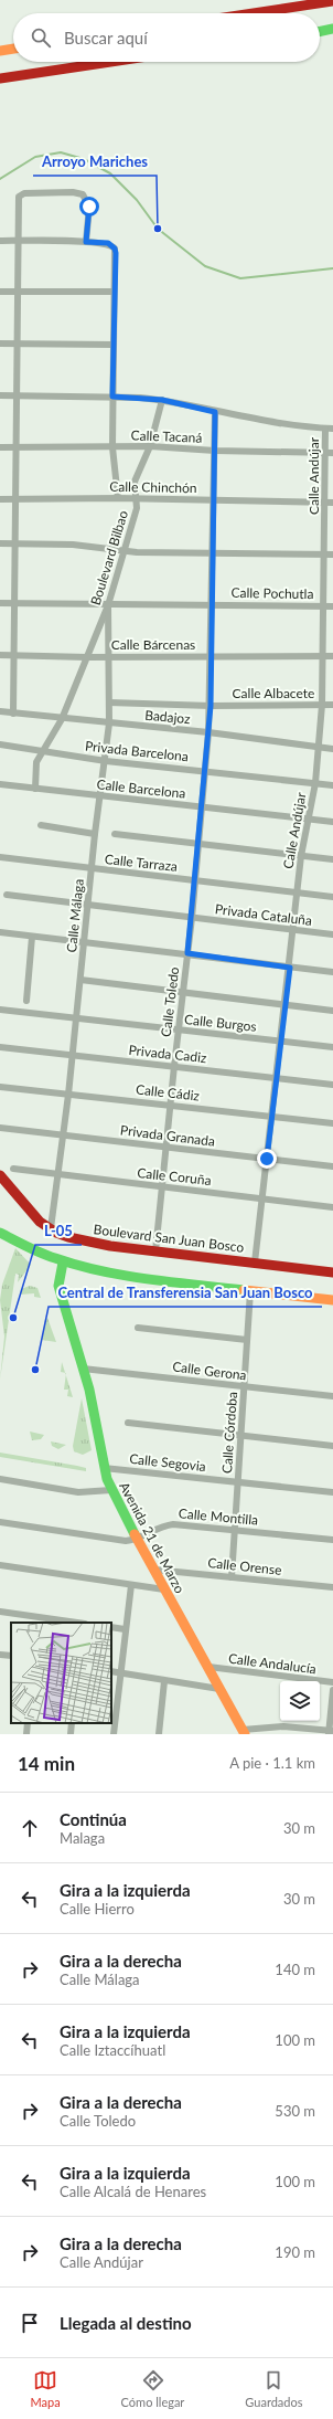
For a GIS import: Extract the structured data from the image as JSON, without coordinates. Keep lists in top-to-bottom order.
{
  "streets": {
    "street": [
      "Calle Tacaná",
      "Calle Andújar",
      "Calle Chinchón",
      "Boulevard Bilbao",
      "Calle Pochutla",
      "Calle Bárcenas",
      "Calle Albacete",
      "Badajoz",
      "Privada Barcelona",
      "Calle Barcelona",
      "Calle Tarraza",
      "Privada Cataluña",
      "Calle Málaga",
      "Calle Toledo",
      "Calle Burgos",
      "Privada Cadiz",
      "Calle Cádiz",
      "Privada Granada",
      "Calle Coruña",
      "Boulevard San Juan Bosco",
      "Calle Gerona",
      "Calle Córdoba",
      "Calle Segovia",
      "Calle Montilla",
      "Avenida 21 de Marzo",
      "Calle Orense",
      "Calle Andalucía"
    ]
  },
  "crossings": [
    ["Calle Tacaná", "Calle Andújar"],
    ["Calle Tacaná", "Boulevard Bilbao"],
    ["Calle Tacaná", "Calle Toledo"],
    ["Calle Andújar", "Calle Chinchón"],
    ["Calle Andújar", "Calle Pochutla"],
    ["Calle Andújar", "Calle Bárcenas"],
    ["Calle Andújar", "Calle Albacete"],
    ["Calle Andújar", "Badajoz"],
    ["Calle Andújar", "Privada Barcelona"],
    ["Calle Andújar", "Calle Barcelona"],
    ["Calle Andújar", "Calle Tarraza"],
    ["Calle Andújar", "Privada Cataluña"],
    ["Calle Andújar", "Calle Burgos"],
    ["Calle Andújar", "Privada Cadiz"],
    ["Calle Andújar", "Calle Cádiz"],
    ["Calle Andújar", "Privada Granada"],
    ["Calle Andújar", "Calle Coruña"],
    ["Calle Andújar", "Boulevard San Juan Bosco"],
    ["Calle Chinchón", "Boulevard Bilbao"],
    ["Calle Chinchón", "Calle Toledo"],
    ["Boulevard Bilbao", "Calle Pochutla"],
    ["Boulevard Bilbao", "Calle Bárcenas"],
    ["Boulevard Bilbao", "Badajoz"],
    ["Boulevard Bilbao", "Privada Barcelona"],
    ["Boulevard Bilbao", "Calle Barcelona"],
    ["Boulevard Bilbao", "Calle Málaga"],
    ["Calle Pochutla", "Calle Málaga"],
    ["Calle Pochutla", "Calle Toledo"],
    ["Calle Bárcenas", "Calle Málaga"],
    ["Calle Bárcenas", "Calle Toledo"],
    ["Calle Albacete", "Calle Málaga"],
    ["Calle Albacete", "Calle Toledo"],
    ["Badajoz", "Calle Málaga"],
    ["Badajoz", "Calle Toledo"],
    ["Privada Barcelona", "Calle Málaga"],
    ["Privada Barcelona", "Calle Toledo"],
    ["Calle Barcelona", "Calle Málaga"],
    ["Calle Barcelona", "Calle Toledo"],
    ["Calle Tarraza", "Calle Málaga"],
    ["Calle Tarraza", "Calle Toledo"],
    ["Privada Cataluña", "Calle Málaga"],
    ["Privada Cataluña", "Calle Toledo"],
    ["Calle Málaga", "Calle Burgos"],
    ["Calle Málaga", "Privada Cadiz"],
    ["Calle Málaga", "Calle Cádiz"],
    ["Calle Málaga", "Privada Granada"],
    ["Calle Málaga", "Calle Coruña"],
    ["Calle Málaga", "Boulevard San Juan Bosco"],
    ["Calle Toledo", "Calle Burgos"],
    ["Calle Toledo", "Privada Cadiz"],
    ["Calle Toledo", "Calle Cádiz"],
    ["Calle Toledo", "Privada Granada"],
    ["Calle Toledo", "Calle Coruña"],
    ["Calle Toledo", "Boulevard San Juan Bosco"],
    ["Calle Gerona", "Calle Córdoba"],
    ["Calle Gerona", "Avenida 21 de Marzo"],
    ["Calle Córdoba", "Calle Segovia"],
    ["Calle Córdoba", "Calle Montilla"],
    ["Calle Córdoba", "Calle Orense"],
    ["Calle Segovia", "Avenida 21 de Marzo"],
    ["Calle Montilla", "Avenida 21 de Marzo"],
    ["Avenida 21 de Marzo", "Calle Orense"],
    ["Avenida 21 de Marzo", "Calle Andalucía"]
  ],
  "places": ["Arroyo Mariches", "L-05", "Central de Transferensia San Juan Bosco"],
  "page": {
    "search": "Buscar aquí",
    "heading": ["14 min", "A pie · 1.1 km"],
    "list": [
      ["Continúa", "Malaga", "30 m"],
      ["Gira a la izquierda", "Calle Hierro", "30 m"],
      ["Gira a la derecha", "Calle Málaga", "140 m"],
      ["Gira a la izquierda", "Calle Iztaccíhuatl", "100 m"],
      ["Gira a la derecha", "Calle Toledo", "530 m"],
      ["Gira a la izquierda", "Calle Alcalá de Henares", "100 m"],
      ["Gira a la derecha", "Calle Andújar", "190 m"],
      "Llegada al destino"
    ],
    "nav": ["Mapa", "Cómo llegar", "Guardados"]
  }
}
